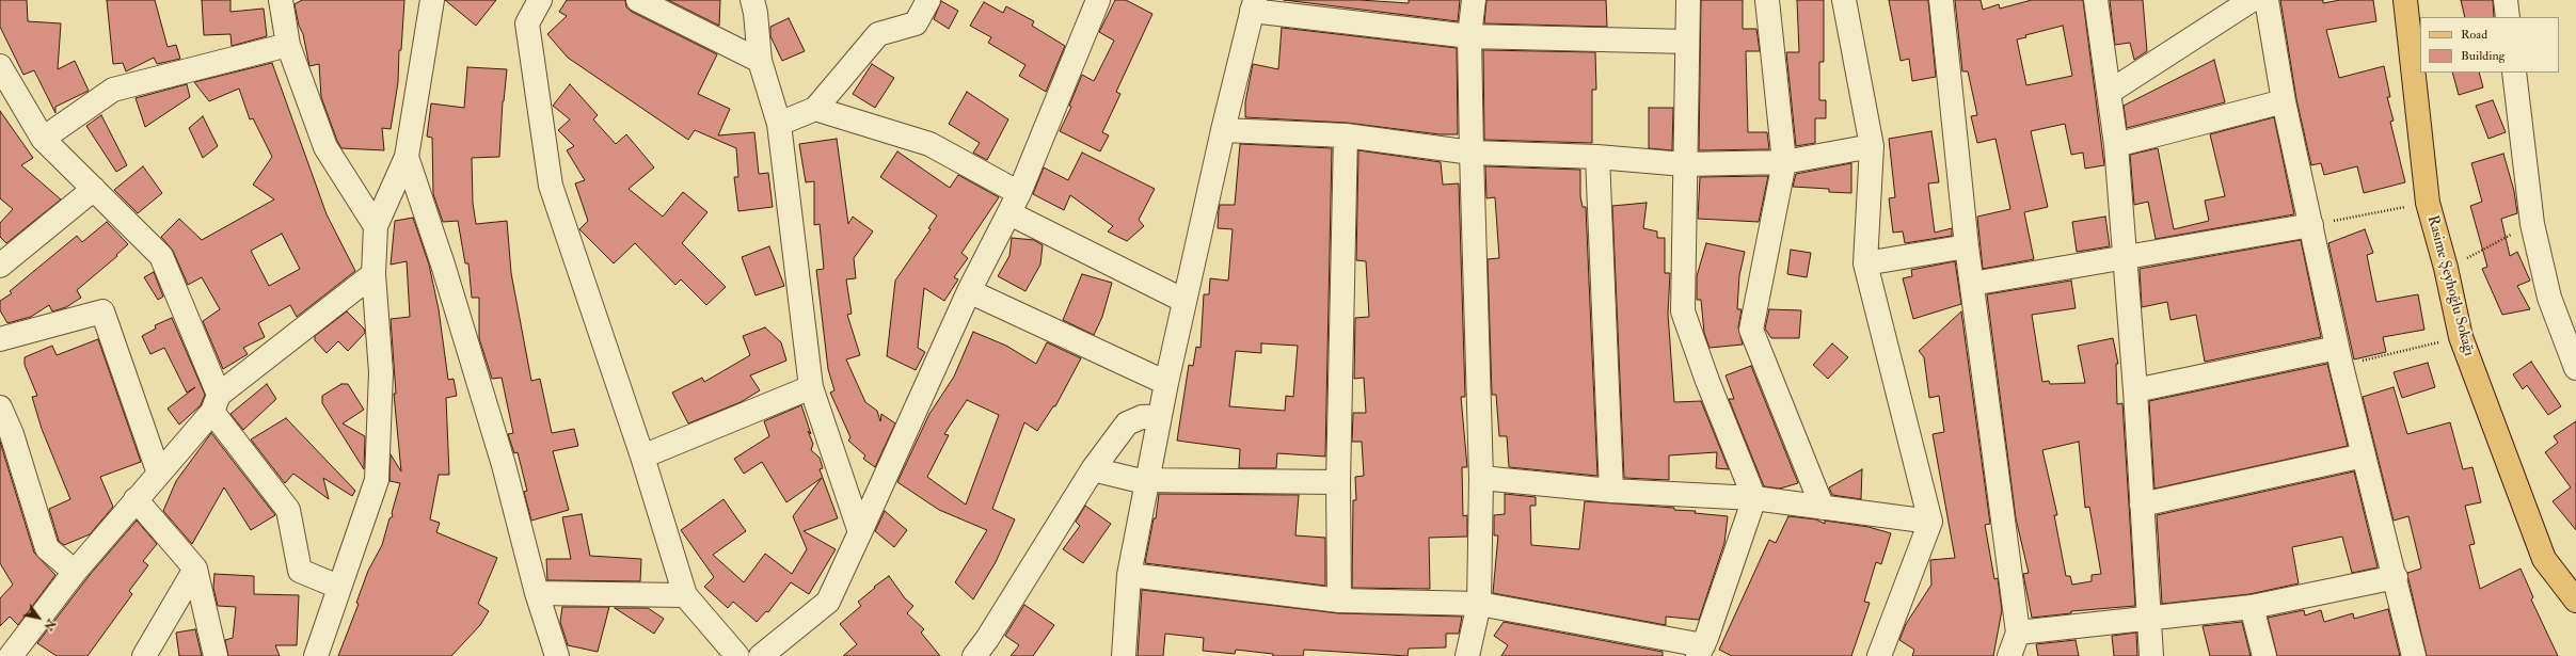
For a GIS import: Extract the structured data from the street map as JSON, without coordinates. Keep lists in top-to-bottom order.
{
  "streets": {
    "main road": ["Rasime Şeyhoğlu Sokağı"]
  },
  "legend": ["Road", "Building"],
  "north": "bottom right"
}
